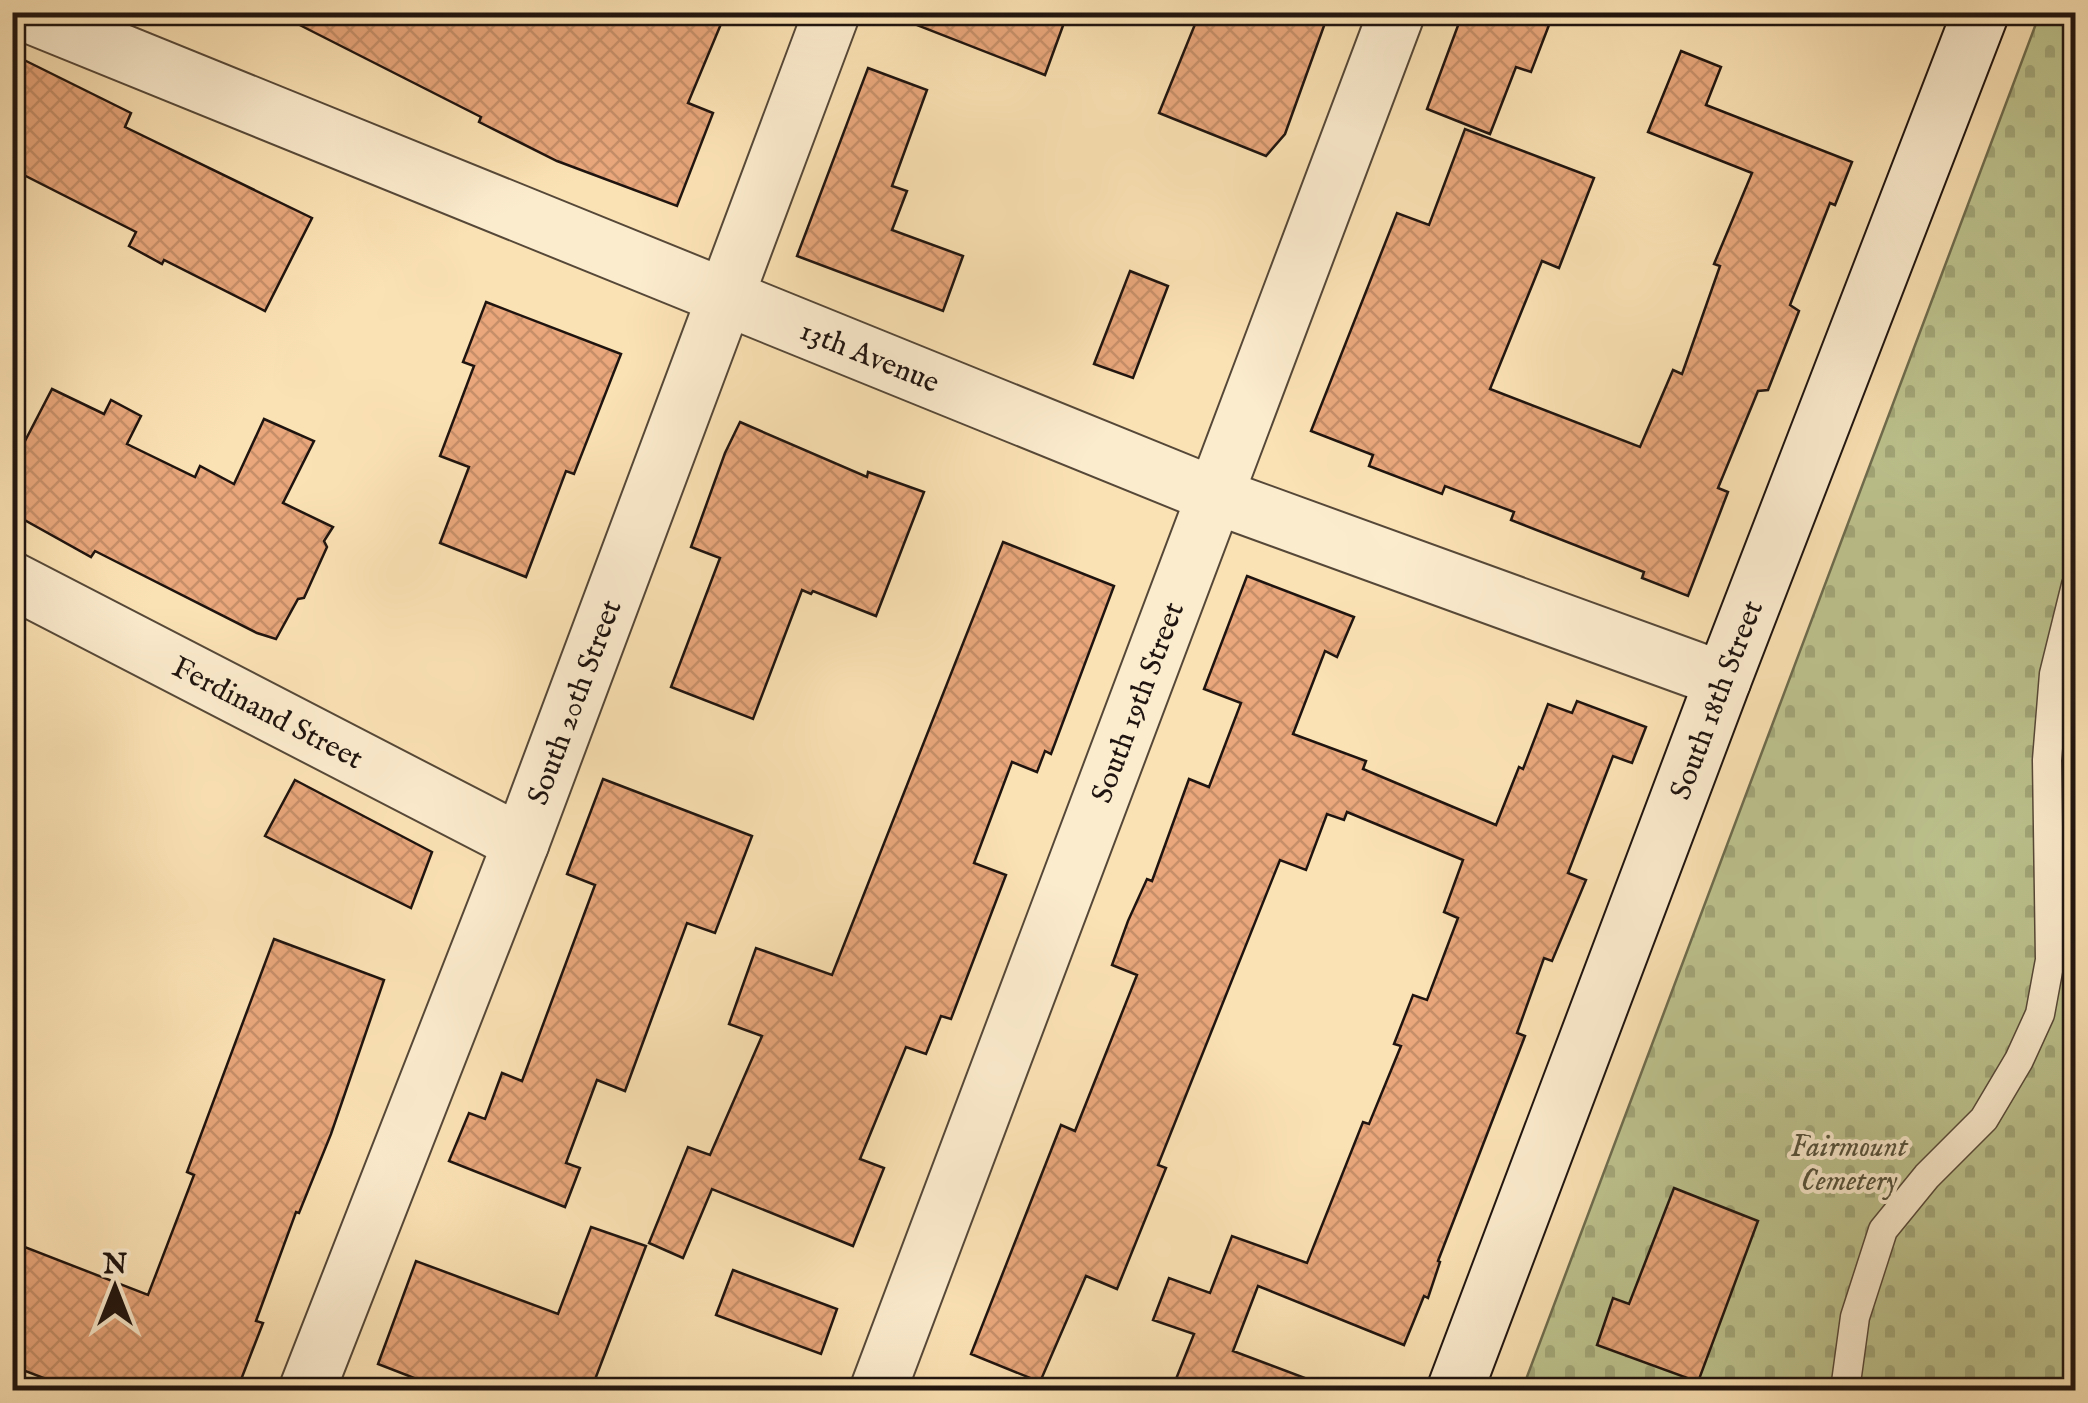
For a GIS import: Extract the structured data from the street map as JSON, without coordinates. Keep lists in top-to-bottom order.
{
  "streets": {
    "street": [
      "13th Avenue",
      "South 18th Street",
      "South 19th Street",
      "South 20th Street",
      "Ferdinand Street"
    ]
  },
  "crossings": [
    ["13th Avenue", "South 18th Street"],
    ["13th Avenue", "South 19th Street"],
    ["13th Avenue", "South 20th Street"],
    ["South 20th Street", "Ferdinand Street"]
  ],
  "parks": ["Fairmount Cemetery"],
  "north": "top"
}
